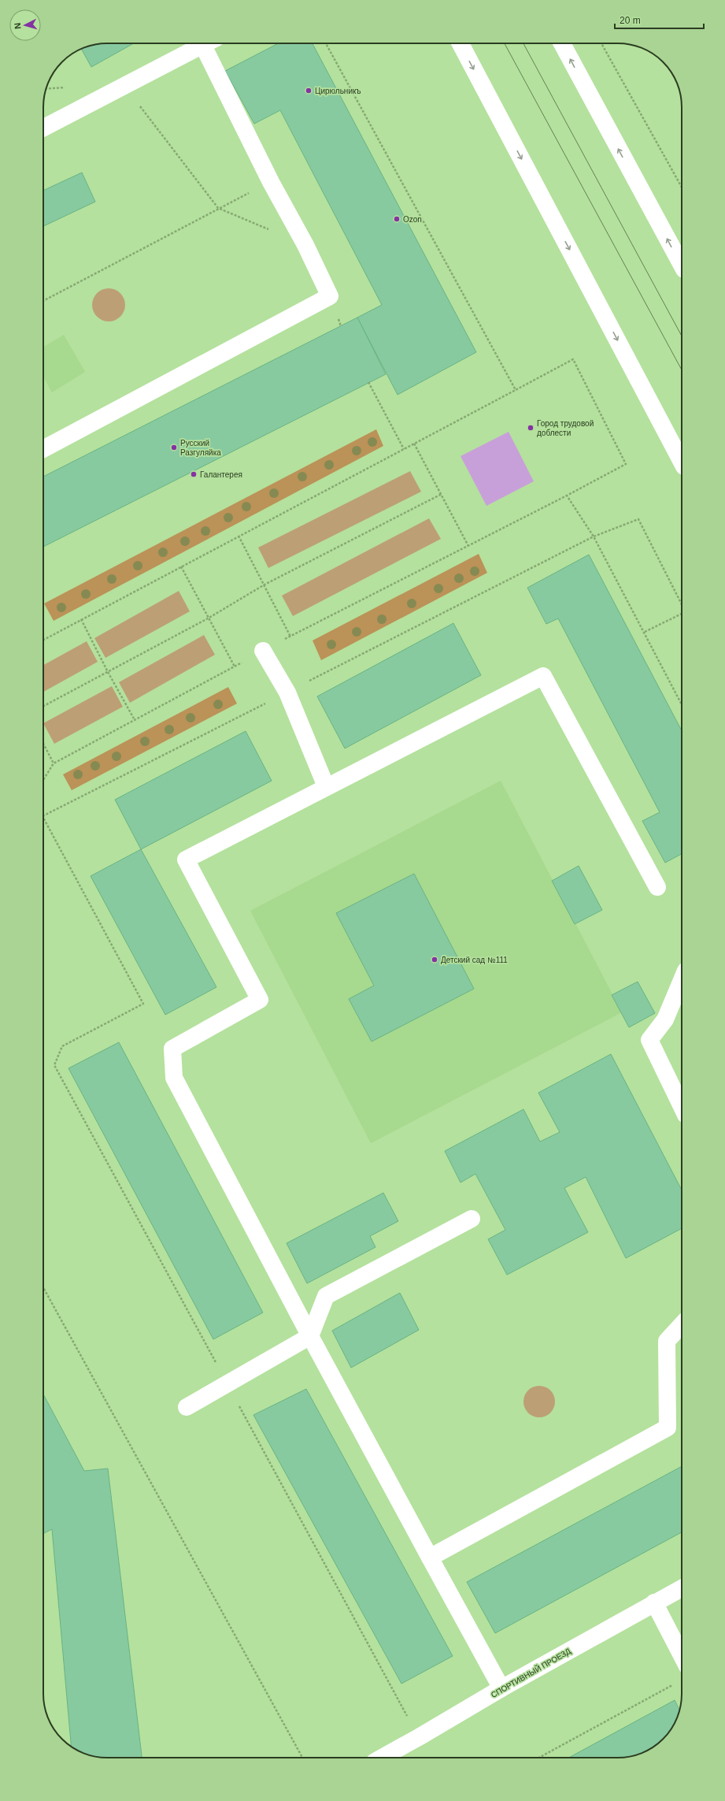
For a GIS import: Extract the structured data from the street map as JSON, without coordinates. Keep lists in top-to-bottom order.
{
  "streets": {
    "main road": ["СПОРТИВНЫЙ ПРОЕЗД"]
  },
  "places": [
    "Цирюльникъ",
    "Ozon",
    "Город трудовой доблести",
    "Русский Разгуляйка",
    "Галантерея",
    "Детский сад №111"
  ],
  "scale_bar": "20 m",
  "north": "left"
}
